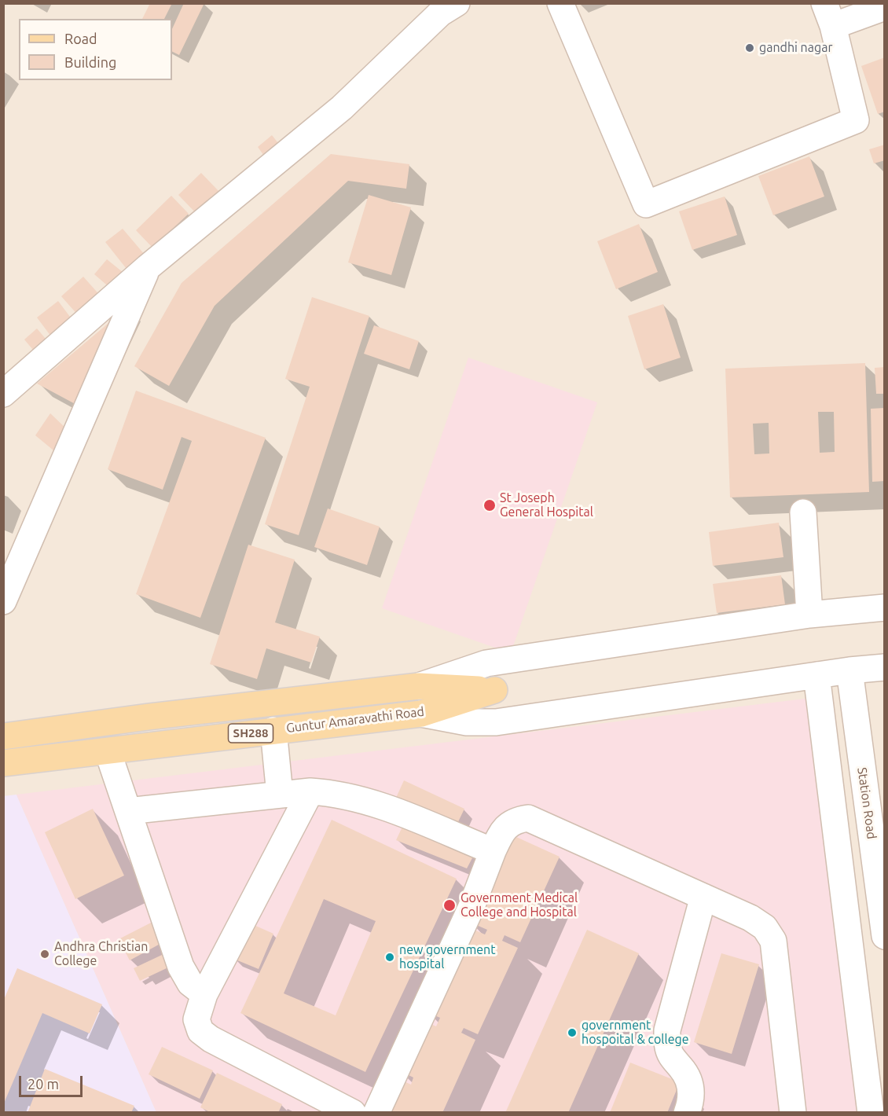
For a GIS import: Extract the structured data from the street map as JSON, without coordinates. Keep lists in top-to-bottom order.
{
  "streets": {
    "main road": ["Guntur Amaravathi Road", "SH288"],
    "street": ["Station Road"]
  },
  "places": [
    "gandhi nagar",
    "St Joseph General Hospital",
    "Government Medical College and Hospital",
    "Andhra Christian College",
    "new government hospital",
    "government hospoital & college"
  ],
  "legend": ["Road", "Building"],
  "scale_bar": "20 m"
}
